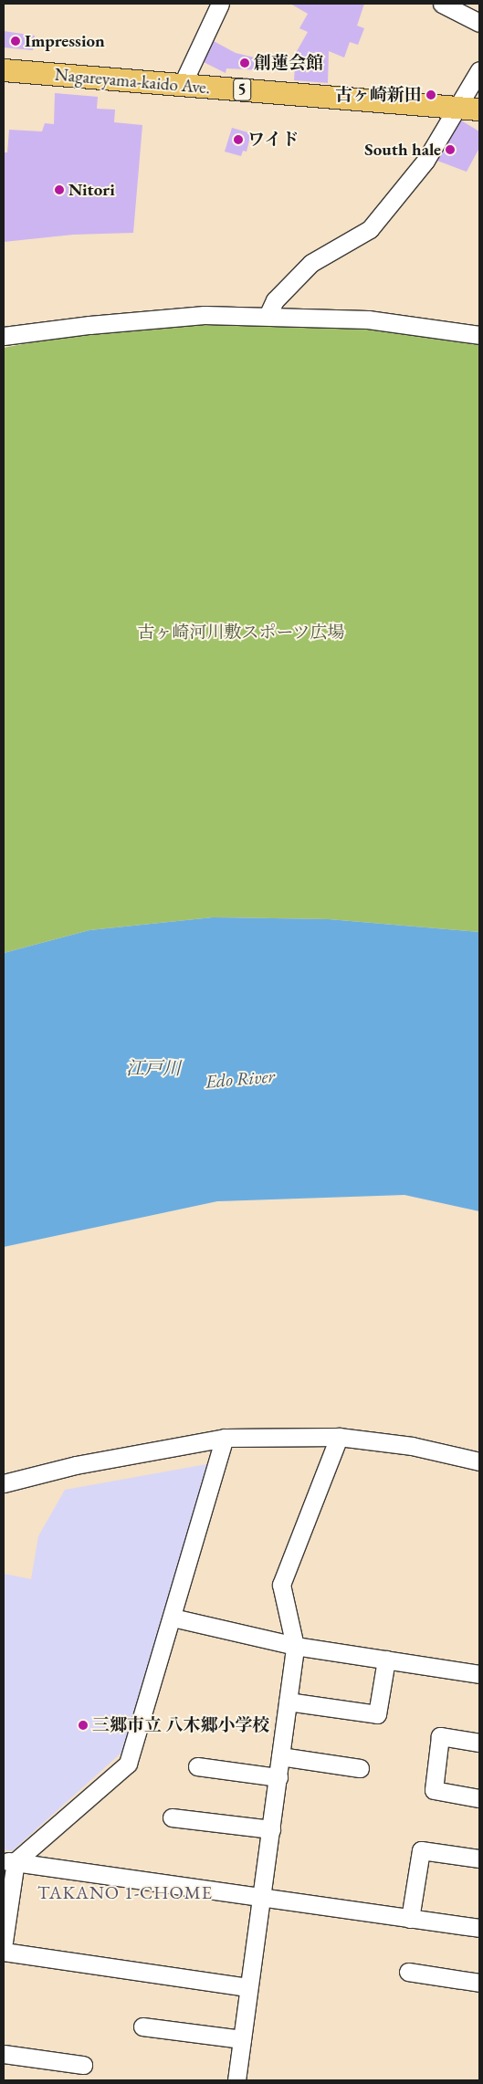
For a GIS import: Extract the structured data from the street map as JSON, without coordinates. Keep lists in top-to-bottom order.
{
  "streets": {
    "main road": ["Nagareyama-kaido Ave.", "5"]
  },
  "districts": ["TAKANO 1-CHOME"],
  "water": ["江戸川", "Edo River"],
  "parks": ["古ヶ崎河川敷スポーツ広場"],
  "places": [
    "Impression",
    "創蓮会館",
    "古ヶ崎新田",
    "ワイド",
    "South hale",
    "Nitori",
    "三郷市立 八木郷小学校"
  ]
}
